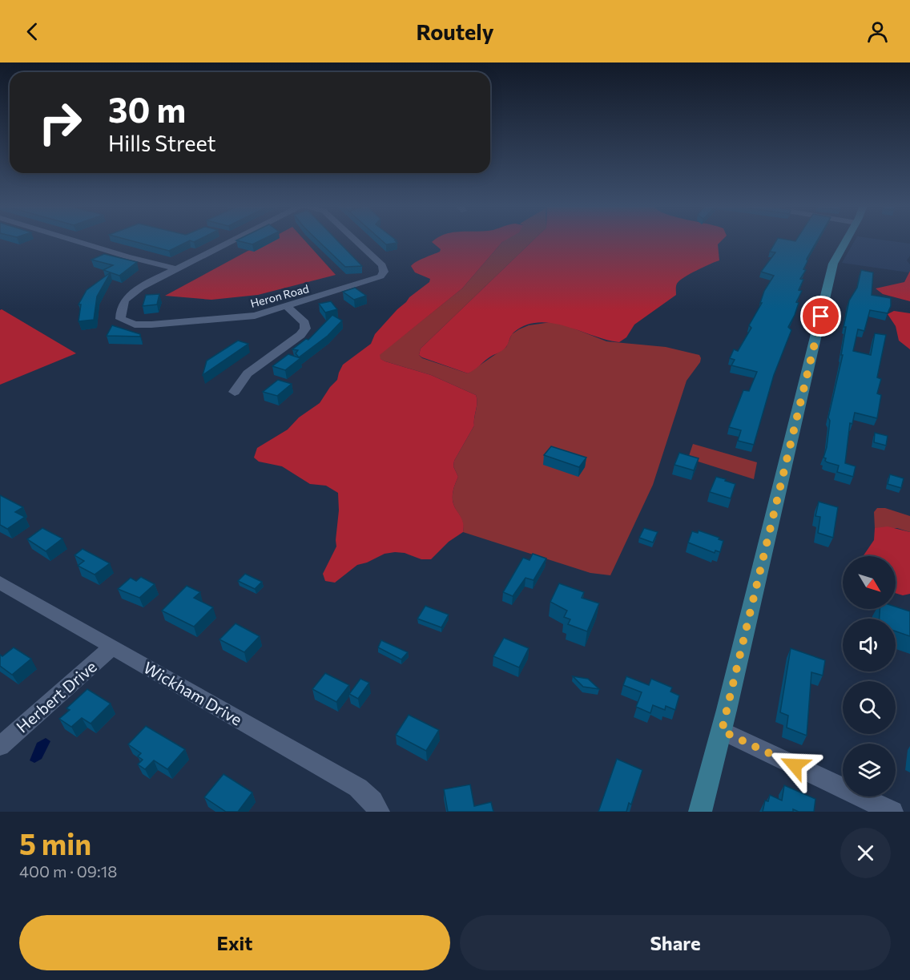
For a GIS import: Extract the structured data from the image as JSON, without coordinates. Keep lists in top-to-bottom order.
{
  "streets": {
    "street": ["Heron Road", "Wickham Drive", "Herbert Drive"]
  },
  "crossings": [
    ["Wickham Drive", "Herbert Drive"]
  ],
  "north": "bottom right",
  "page": {
    "header": "Routely",
    "turn": ["30 m", "Hills Street"],
    "heading": ["5 min", "400 m · 09:18"],
    "buttons": ["Exit", "Share"]
  }
}
